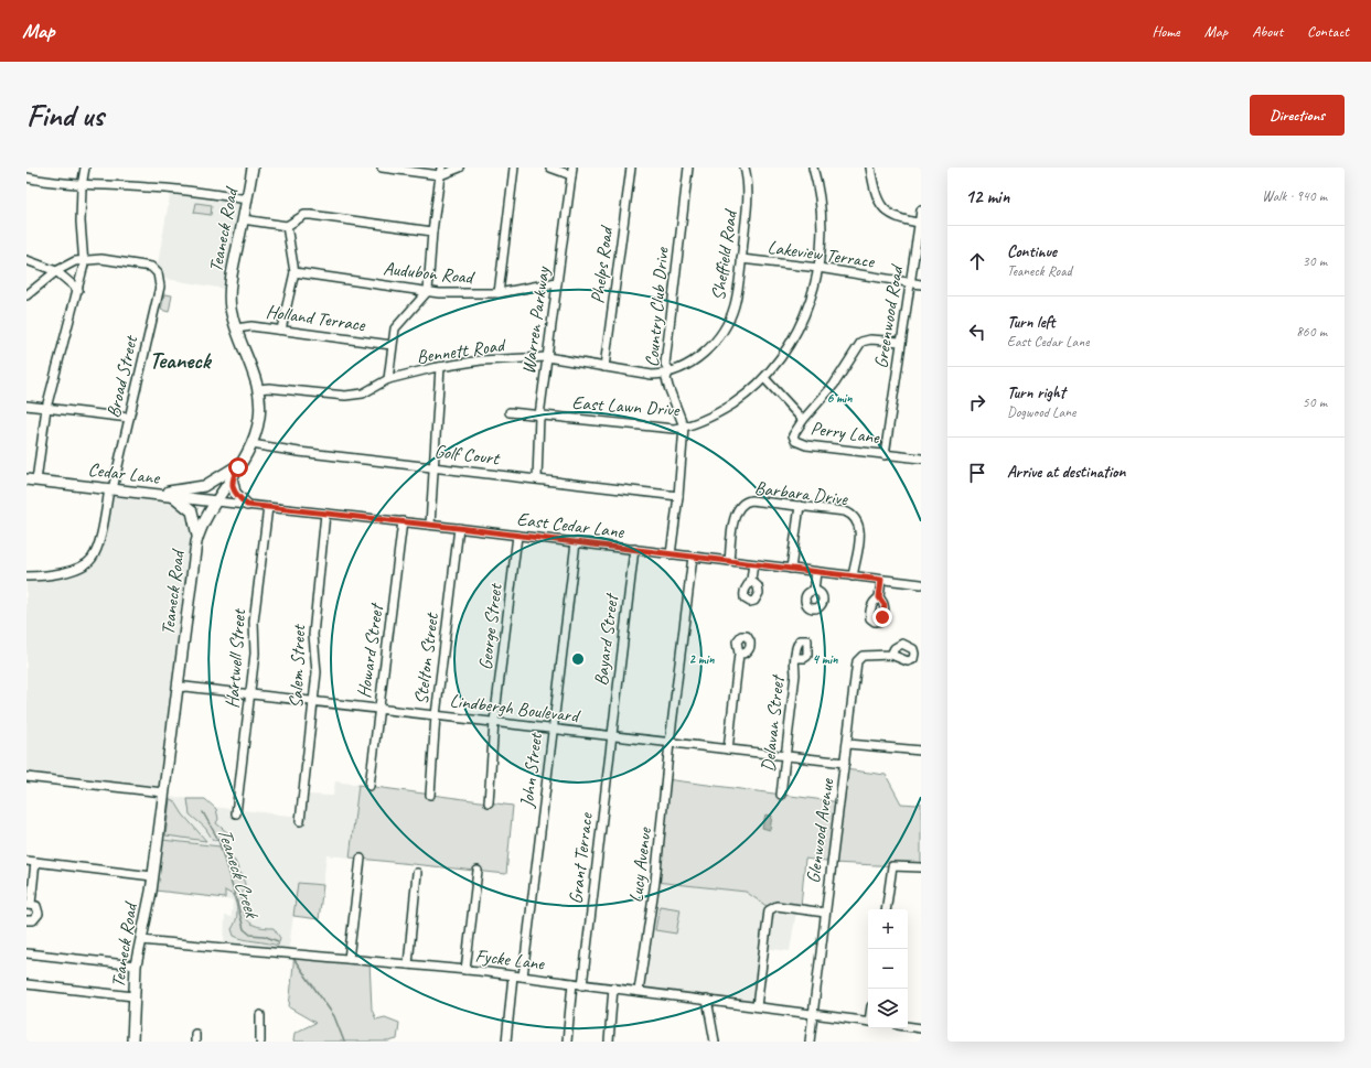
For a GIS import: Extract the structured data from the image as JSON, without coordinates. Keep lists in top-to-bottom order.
{
  "streets": {
    "main road": ["Teaneck Road", "Cedar Lane"],
    "street": [
      "Lakeview Terrace",
      "Sheffield Road",
      "Phelps Road",
      "Audubon Road",
      "Country Club Drive",
      "Holland Terrace",
      "Greenwood Road",
      "Warren Parkway",
      "Bennett Road",
      "Broad Street",
      "East Lawn Drive",
      "Perry Lane",
      "Golf Court",
      "Barbara Drive",
      "East Cedar Lane",
      "George Street",
      "Bayard Street",
      "Howard Street",
      "Hartwell Street",
      "Stelton Street",
      "Salem Street",
      "Lindbergh Boulevard",
      "Delavan Street",
      "John Street",
      "Glenwood Avenue",
      "Grant Terrace",
      "Lucy Avenue",
      "Fycke Lane"
    ]
  },
  "crossings": [
    ["Teaneck Road", "Holland Terrace"],
    ["Teaneck Road", "Bennett Road"],
    ["Teaneck Road", "Golf Court"],
    ["Teaneck Road", "Cedar Lane"],
    ["Teaneck Road", "East Cedar Lane"],
    ["Teaneck Road", "Lindbergh Boulevard"],
    ["Teaneck Road", "Fycke Lane"],
    ["Lakeview Terrace", "Sheffield Road"],
    ["Lakeview Terrace", "Greenwood Road"],
    ["Lakeview Terrace", "East Lawn Drive"],
    ["Sheffield Road", "Country Club Drive"],
    ["Sheffield Road", "Bennett Road"],
    ["Phelps Road", "Bennett Road"],
    ["Audubon Road", "Warren Parkway"],
    ["Country Club Drive", "Bennett Road"],
    ["Country Club Drive", "East Lawn Drive"],
    ["Country Club Drive", "Golf Court"],
    ["Country Club Drive", "East Cedar Lane"],
    ["Greenwood Road", "Perry Lane"],
    ["Warren Parkway", "Bennett Road"],
    ["Warren Parkway", "East Lawn Drive"],
    ["Warren Parkway", "Golf Court"],
    ["Broad Street", "Cedar Lane"],
    ["Cedar Lane", "East Cedar Lane"],
    ["Barbara Drive", "East Cedar Lane"],
    ["East Cedar Lane", "George Street"],
    ["East Cedar Lane", "Bayard Street"],
    ["East Cedar Lane", "Howard Street"],
    ["East Cedar Lane", "Hartwell Street"],
    ["East Cedar Lane", "Stelton Street"],
    ["East Cedar Lane", "Salem Street"],
    ["East Cedar Lane", "John Street"],
    ["East Cedar Lane", "Lucy Avenue"],
    ["George Street", "Lindbergh Boulevard"],
    ["Bayard Street", "Lindbergh Boulevard"],
    ["Bayard Street", "Grant Terrace"],
    ["Howard Street", "Lindbergh Boulevard"],
    ["Hartwell Street", "Lindbergh Boulevard"],
    ["Stelton Street", "Lindbergh Boulevard"],
    ["Salem Street", "Lindbergh Boulevard"],
    ["Lindbergh Boulevard", "Delavan Street"],
    ["Lindbergh Boulevard", "John Street"],
    ["Lindbergh Boulevard", "Glenwood Avenue"],
    ["Lindbergh Boulevard", "Grant Terrace"],
    ["Lindbergh Boulevard", "Lucy Avenue"],
    ["John Street", "Fycke Lane"],
    ["Glenwood Avenue", "Fycke Lane"],
    ["Grant Terrace", "Fycke Lane"],
    ["Lucy Avenue", "Fycke Lane"]
  ],
  "districts": ["Teaneck"],
  "water": ["Teaneck Creek"],
  "page": {
    "header": "Map",
    "nav": [
      "Home",
      "Map",
      "About",
      "Contact"
    ],
    "buttons": "Directions",
    "title": "Find us",
    "heading": ["12 min", "Walk · 940 m"],
    "list": [
      ["Continue", "Teaneck Road", "30 m"],
      ["Turn left", "East Cedar Lane", "860 m"],
      ["Turn right", "Dogwood Lane", "50 m"],
      "Arrive at destination"
    ],
    "map_buttons": ["+", "−"]
  },
  "rings": ["6 min", "2 min", "4 min"]
}
